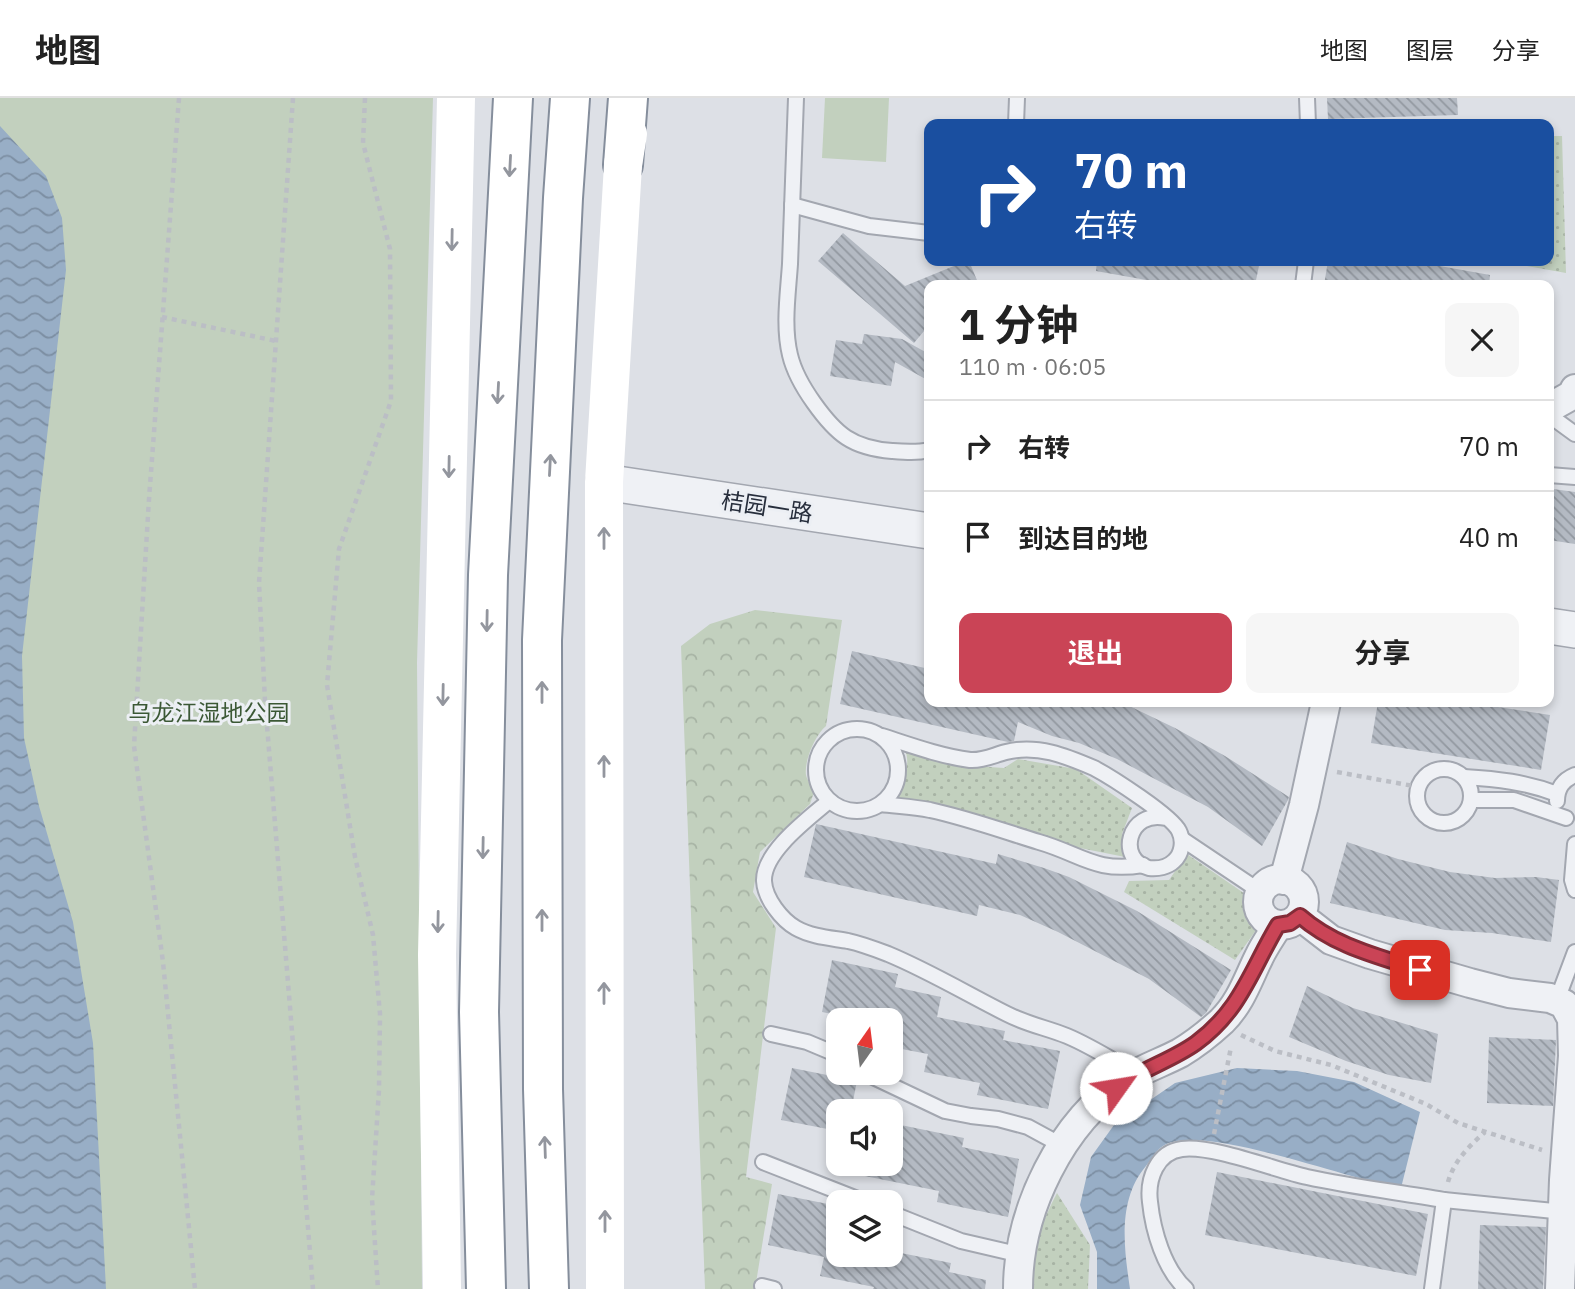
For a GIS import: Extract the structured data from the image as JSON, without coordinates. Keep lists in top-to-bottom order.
{
  "streets": {
    "street": ["桔园一路"]
  },
  "parks": ["乌龙江湿地公园"],
  "north": "top",
  "page": {
    "header": "地图",
    "nav": ["地图", "图层", "分享"],
    "turn": ["70 m", "右转"],
    "heading": ["1 分钟", "110 m · 06:05"],
    "list": [
      {
        "name": "右转",
        "value": "70 m"
      },
      {
        "name": "到达目的地",
        "value": "40 m"
      }
    ],
    "buttons": ["退出", "分享"]
  }
}
